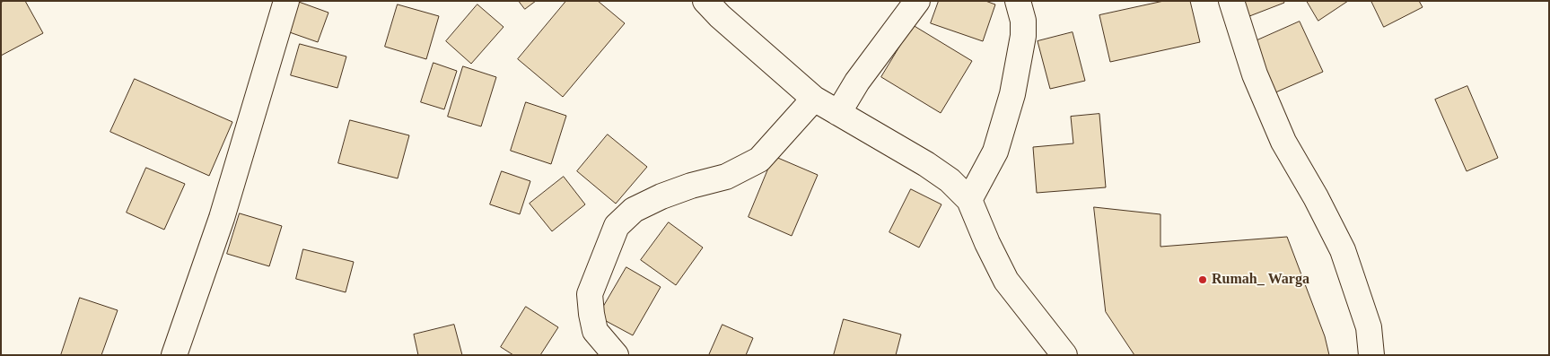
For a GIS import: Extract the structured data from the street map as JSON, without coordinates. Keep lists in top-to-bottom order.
{
  "places": ["Rumah_ Warga"]
}
